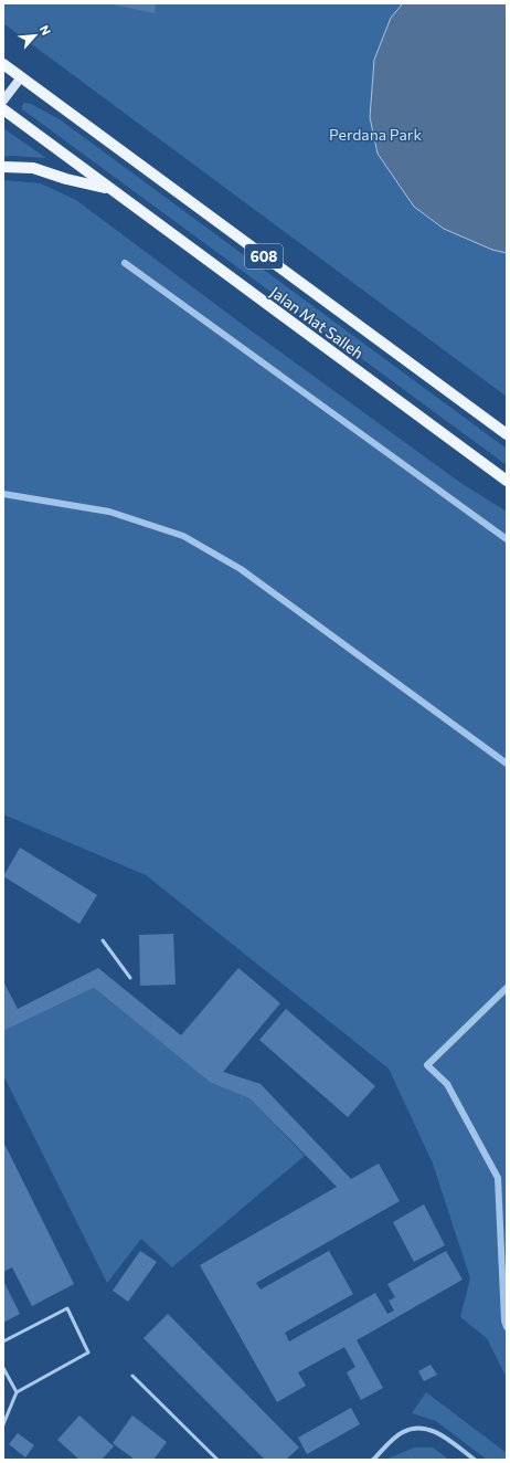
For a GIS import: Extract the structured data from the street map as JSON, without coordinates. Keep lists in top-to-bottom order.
{
  "streets": {
    "main road": ["608", "Jalan Mat Salleh"]
  },
  "parks": ["Perdana Park"],
  "north": "top right"
}
